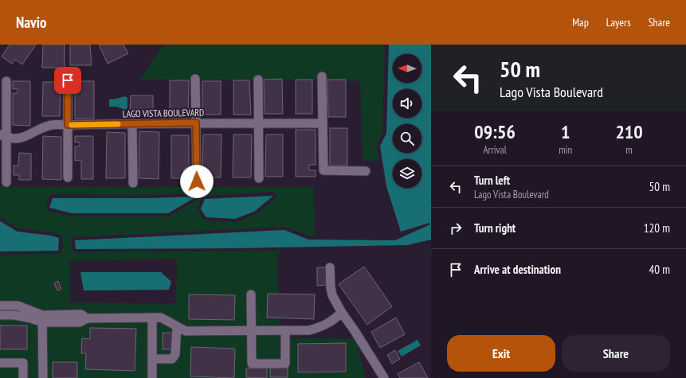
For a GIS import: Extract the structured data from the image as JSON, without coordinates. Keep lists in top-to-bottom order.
{
  "streets": {
    "street": ["LAGO VISTA BOULEVARD"]
  },
  "north": "left",
  "page": {
    "header": "Navio",
    "nav": ["Map", "Layers", "Share"],
    "turn": ["50 m", "Lago Vista Boulevard"],
    "eta": [
      "09:56",
      "Arrival",
      "1",
      "min",
      "210",
      "m"
    ],
    "list": [
      {
        "name": "Turn left",
        "note": "Lago Vista Boulevard",
        "value": "50 m"
      },
      {
        "name": "Turn right",
        "value": "120 m"
      },
      {
        "name": "Arrive at destination",
        "value": "40 m"
      }
    ],
    "buttons": ["Exit", "Share"]
  }
}
